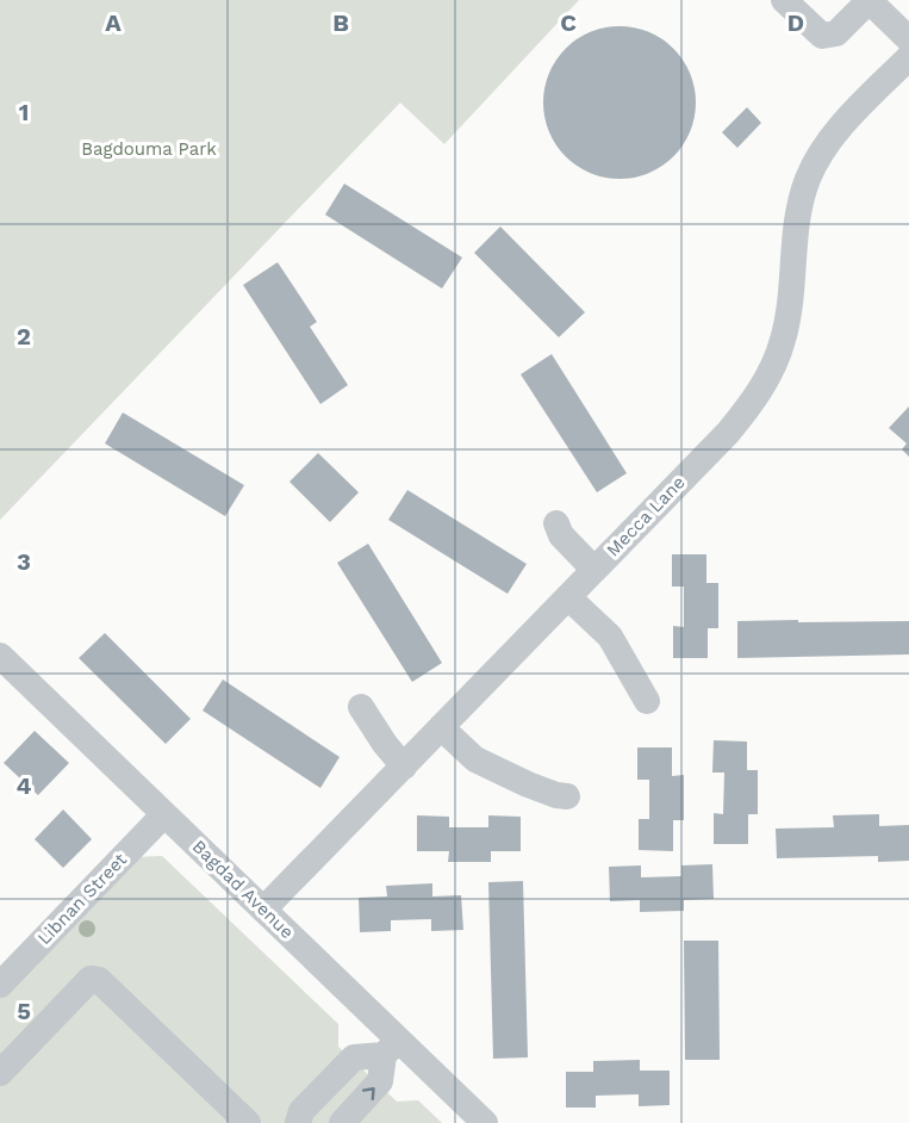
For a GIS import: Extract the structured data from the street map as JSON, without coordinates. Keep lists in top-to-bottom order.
{
  "streets": {
    "street": ["Mecca Lane", "Bagdad Avenue", "Libnan Street"]
  },
  "crossings": [
    ["Mecca Lane", "Bagdad Avenue"],
    ["Bagdad Avenue", "Libnan Street"]
  ],
  "parks": ["Bagdouma Park"],
  "grid": {
    "columns": [
      "A",
      "B",
      "C",
      "D"
    ],
    "rows": [
      "1",
      "2",
      "3",
      "4",
      "5"
    ]
  }
}
